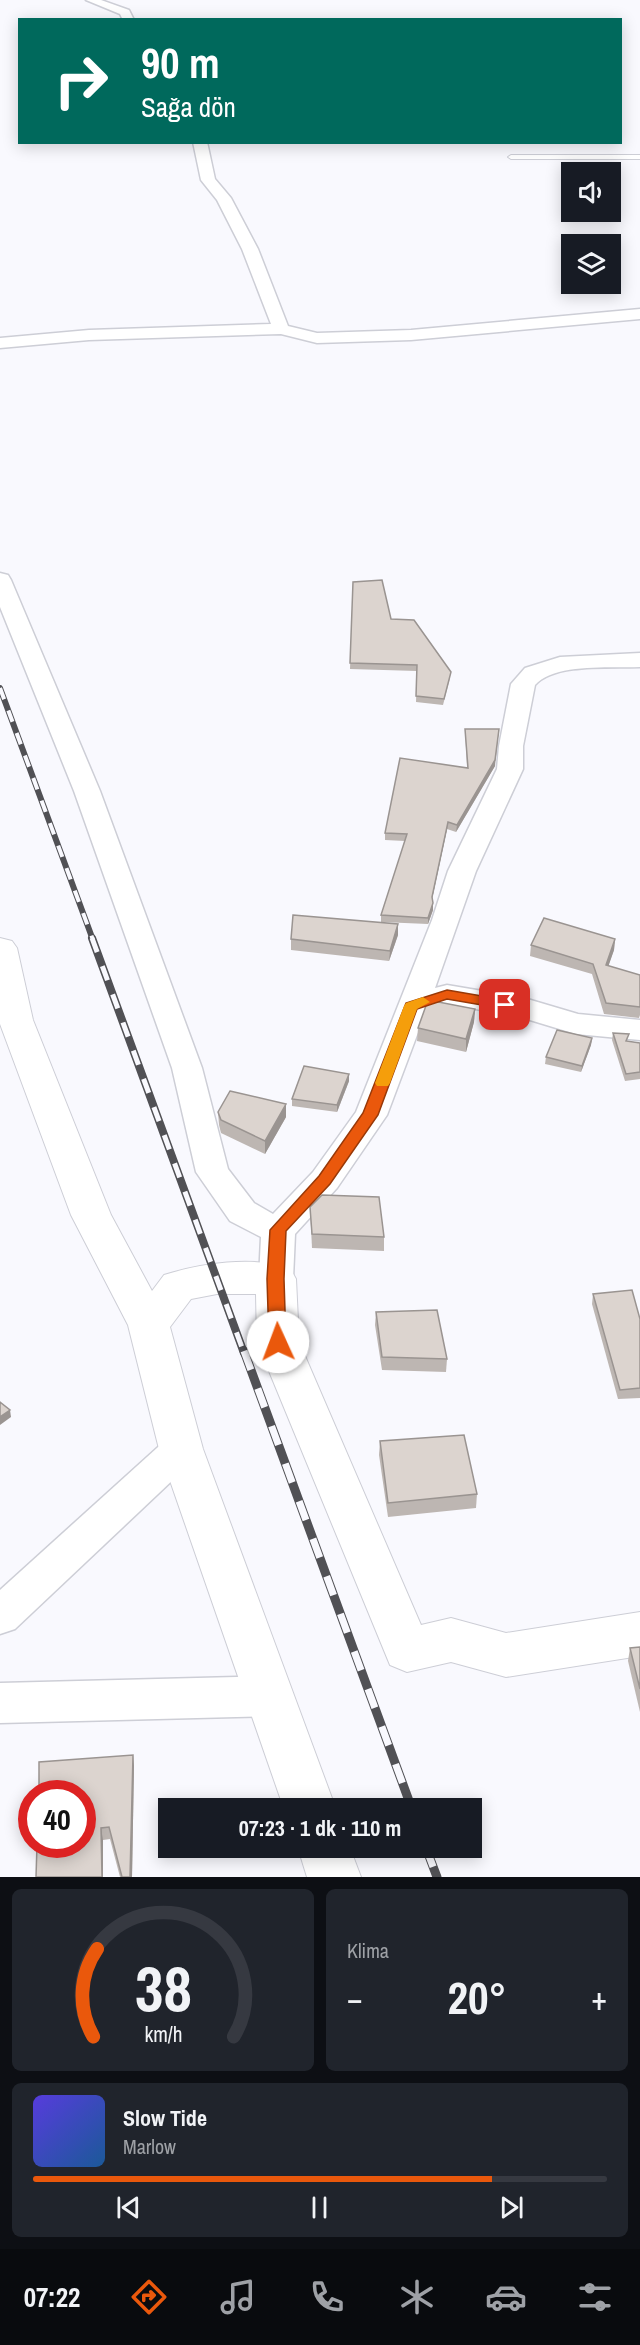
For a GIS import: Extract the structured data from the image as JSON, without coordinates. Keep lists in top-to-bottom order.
{
  "page": {
    "turn": ["90 m", "Sağa dön"],
    "limit": "40",
    "trip": "07:23 · 1 dk · 110 m",
    "tile": "Klima",
    "heat": ["−", "20°", "+"],
    "song": ["Slow Tide", "Marlow"],
    "tabs": "07:22",
    "gauge": ["38", "km/h"]
  }
}
